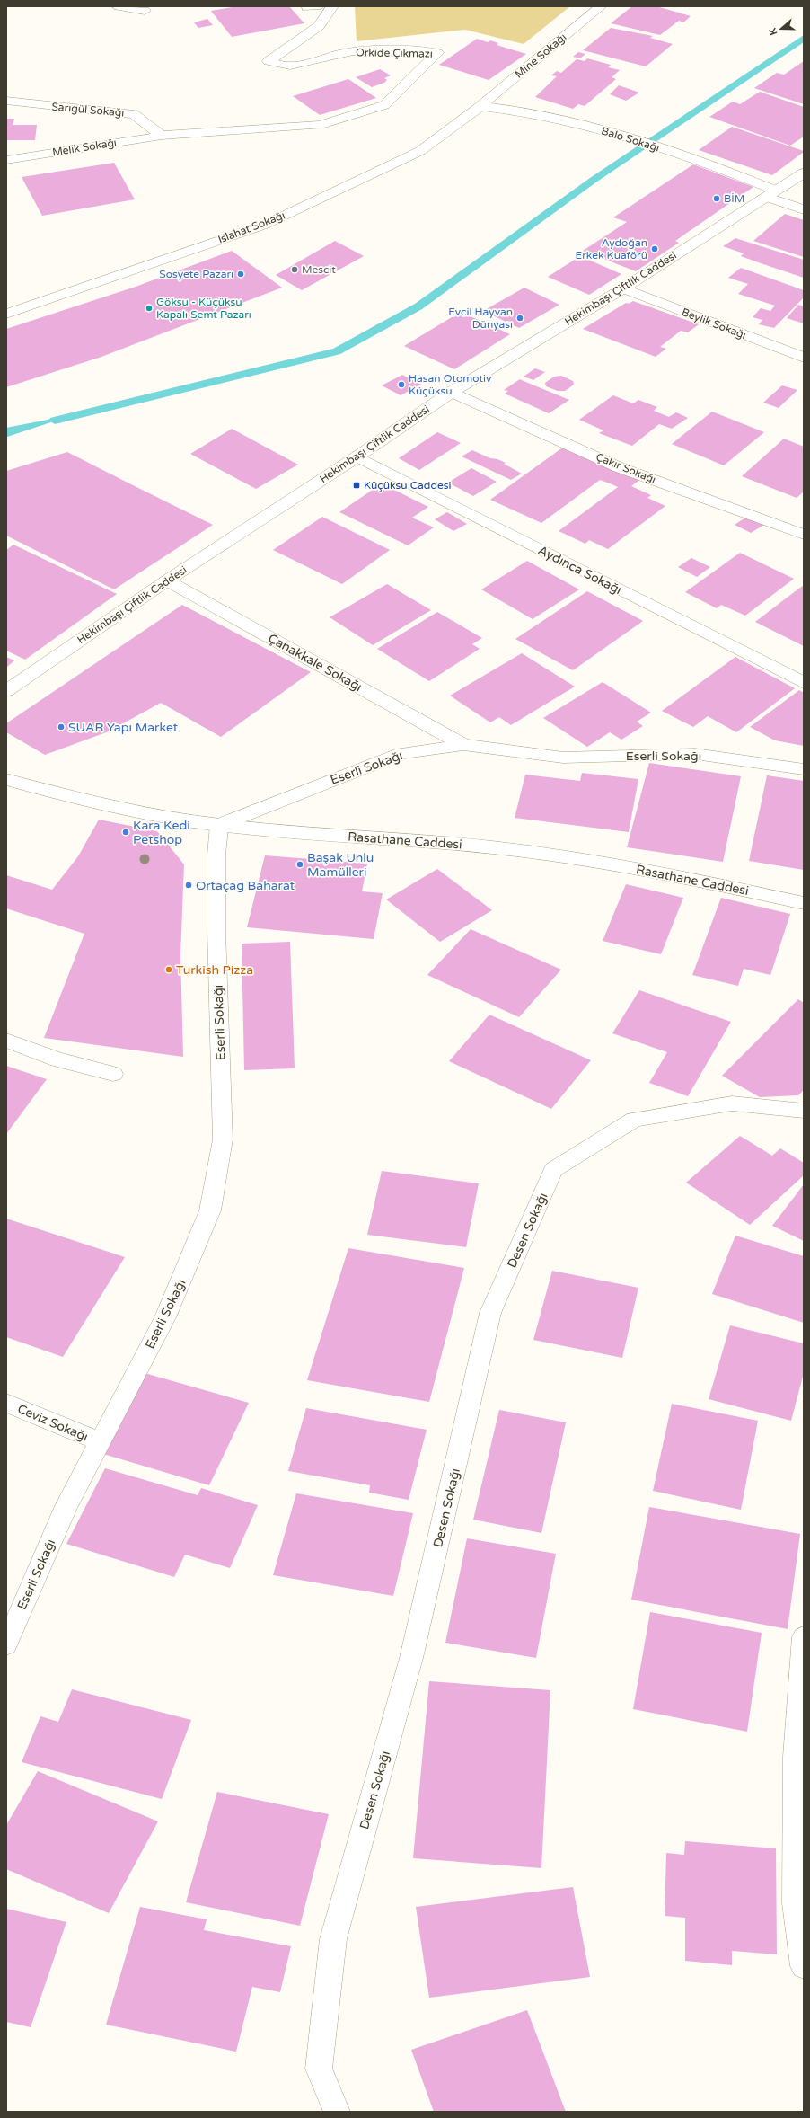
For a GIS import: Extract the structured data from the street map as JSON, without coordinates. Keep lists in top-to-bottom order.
{
  "streets": {
    "street": [
      "Orkide Çıkmazı",
      "Mine Sokağı",
      "Sarıgül Sokağı",
      "Balo Sokağı",
      "Melik Sokağı",
      "Islahat Sokağı",
      "Hekimbaşı Çiftlik Caddesi",
      "Beylik Sokağı",
      "Çakır Sokağı",
      "Aydınca Sokağı",
      "Çanakkale Sokağı",
      "Eserli Sokağı",
      "Rasathane Caddesi",
      "Desen Sokağı",
      "Ceviz Sokağı"
    ]
  },
  "crossings": [
    ["Orkide Çıkmazı", "Sarıgül Sokağı"],
    ["Orkide Çıkmazı", "Melik Sokağı"],
    ["Mine Sokağı", "Balo Sokağı"],
    ["Mine Sokağı", "Islahat Sokağı"],
    ["Sarıgül Sokağı", "Melik Sokağı"],
    ["Balo Sokağı", "Islahat Sokağı"],
    ["Balo Sokağı", "Hekimbaşı Çiftlik Caddesi"],
    ["Hekimbaşı Çiftlik Caddesi", "Beylik Sokağı"],
    ["Hekimbaşı Çiftlik Caddesi", "Çakır Sokağı"],
    ["Hekimbaşı Çiftlik Caddesi", "Aydınca Sokağı"],
    ["Hekimbaşı Çiftlik Caddesi", "Çanakkale Sokağı"],
    ["Çanakkale Sokağı", "Eserli Sokağı"],
    ["Eserli Sokağı", "Rasathane Caddesi"],
    ["Eserli Sokağı", "Ceviz Sokağı"]
  ],
  "places": {
    "other": [
      "BİM",
      "Aydoğan Erkek Kuaförü",
      "Mescit",
      "Sosyete Pazarı",
      "Göksu - Küçüksu Kapalı Semt Pazarı",
      "Evcil Hayvan Dünyası",
      "Hasan Otomotiv Küçüksu",
      "SUAR Yapı Market",
      "Kara Kedi Petshop",
      "Başak Unlu Mamülleri",
      "Ortaçağ Baharat",
      "Turkish Pizza"
    ],
    "transit": ["Küçüksu Caddesi"]
  },
  "north": "left"
}
